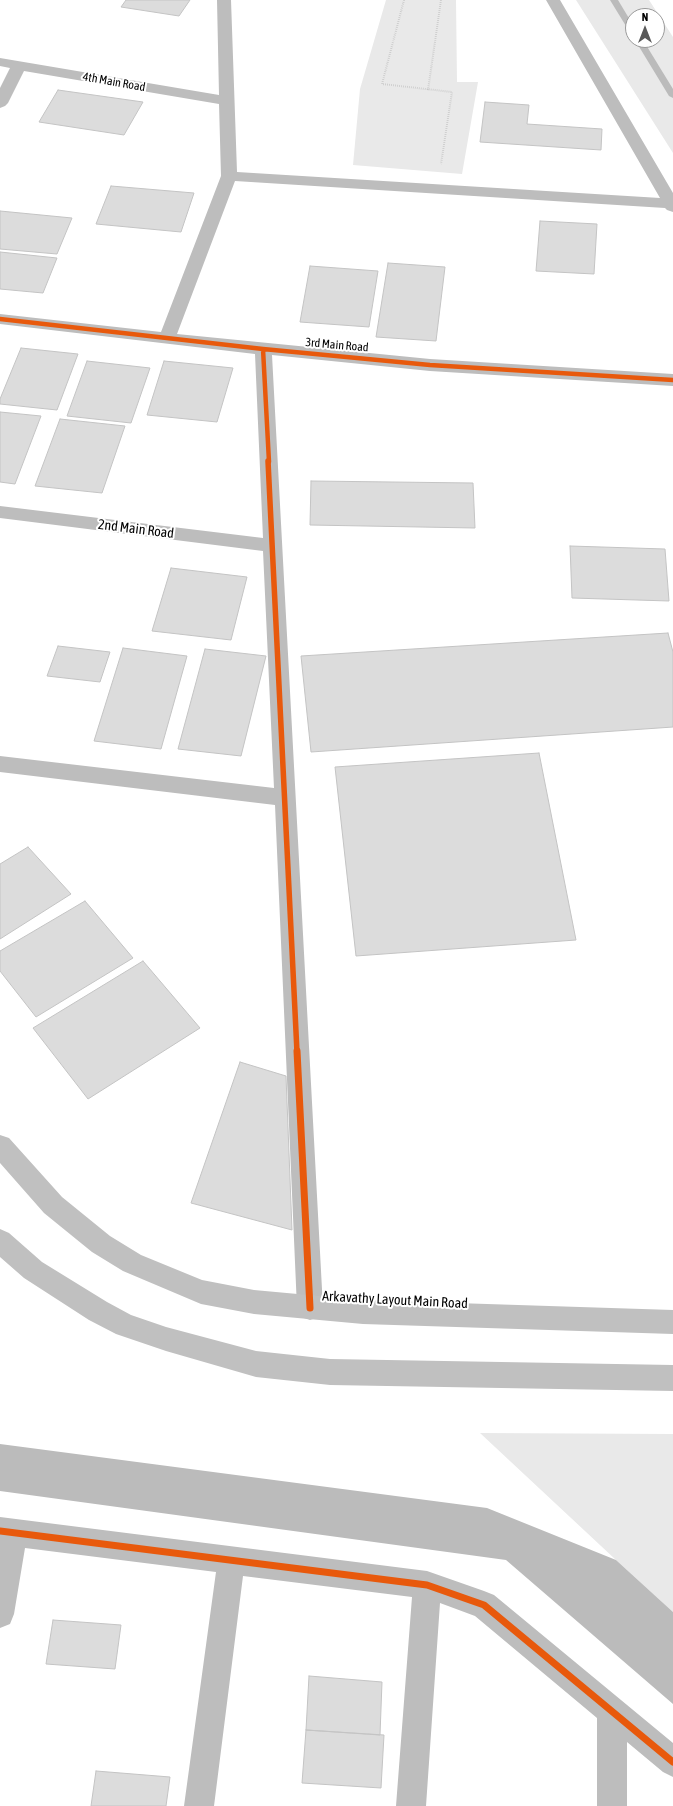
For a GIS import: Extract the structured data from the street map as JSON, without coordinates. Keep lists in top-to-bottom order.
{
  "streets": {
    "main road": ["Arkavathy Layout Main Road"],
    "street": ["4th Main Road", "3rd Main Road", "2nd Main Road"]
  },
  "north": "top"
}
